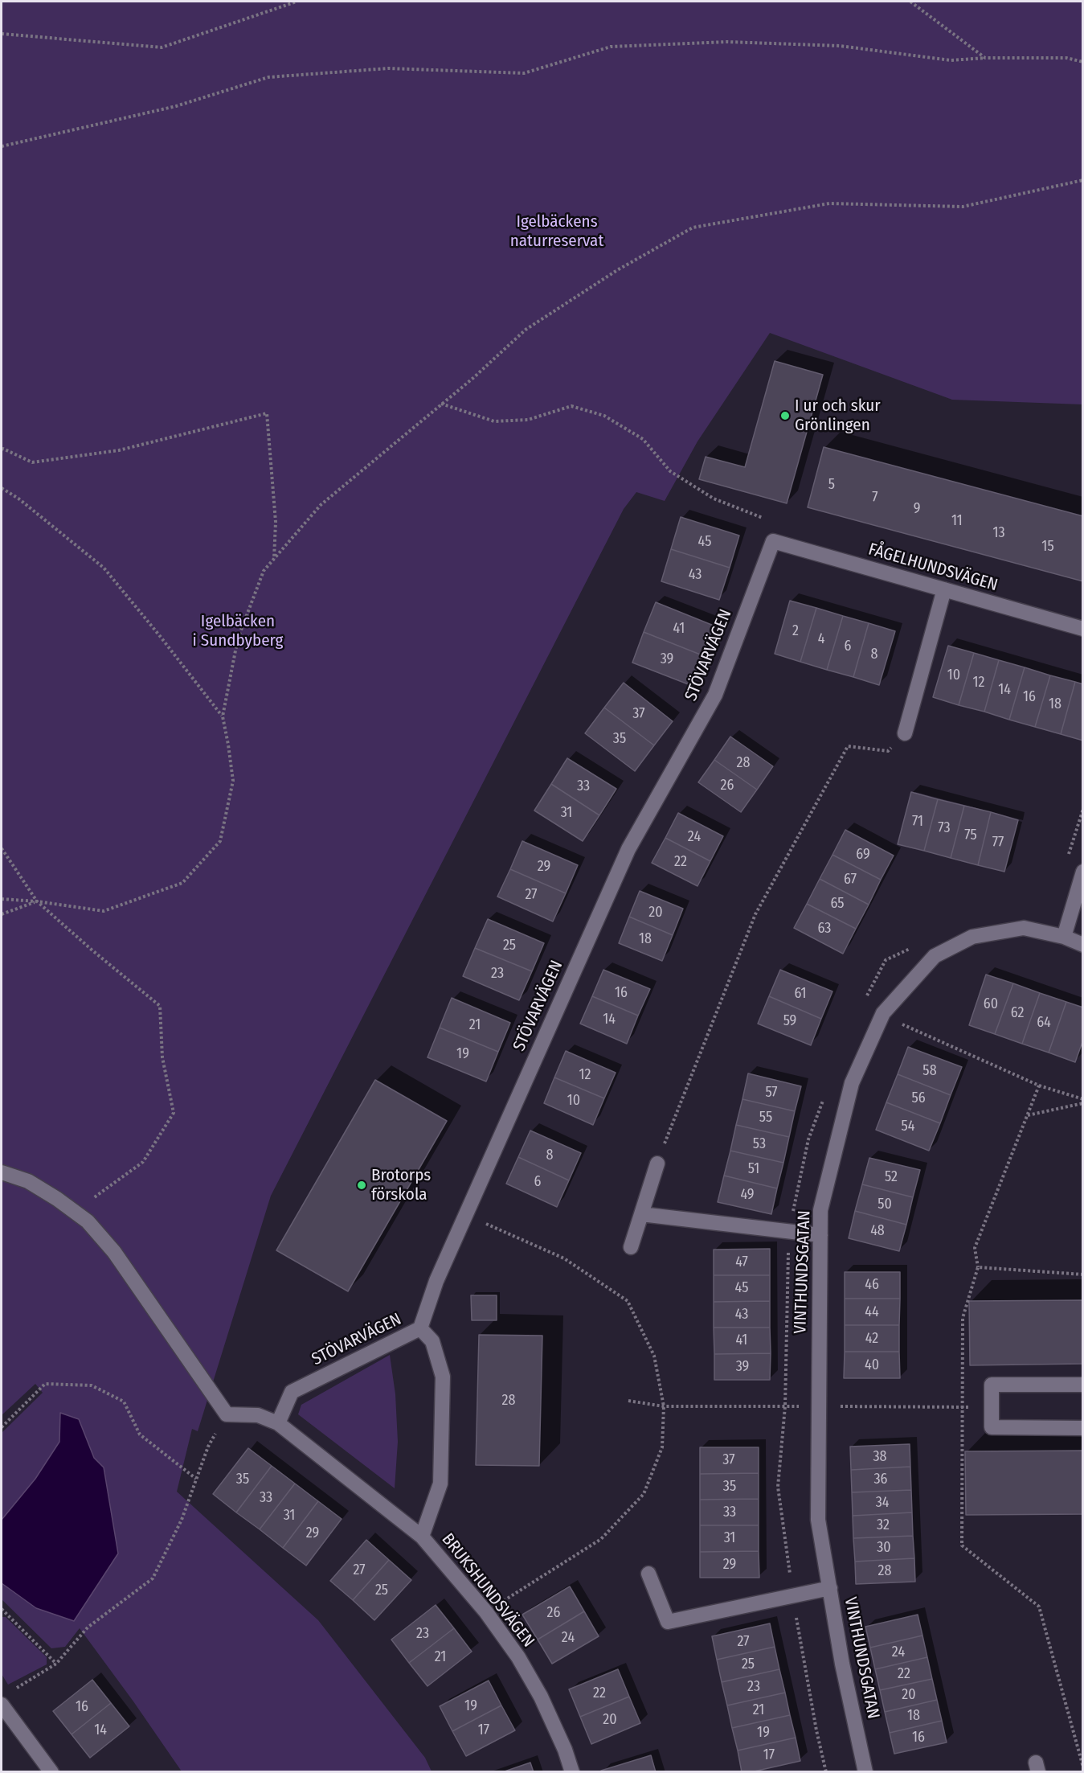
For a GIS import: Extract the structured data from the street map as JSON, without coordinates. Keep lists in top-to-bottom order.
{
  "streets": {
    "street": [
      "FÅGELHUNDSVÄGEN",
      "STÖVARVÄGEN",
      "VINTHUNDSGATAN",
      "BRUKSHUNDSVÄGEN"
    ]
  },
  "crossings": [
    ["FÅGELHUNDSVÄGEN", "STÖVARVÄGEN"],
    ["STÖVARVÄGEN", "BRUKSHUNDSVÄGEN"]
  ],
  "parks": ["Igelbäckens naturreservat", "Igelbäcken i Sundbyberg"],
  "places": ["I ur och skur Grönlingen", "Brotorps förskola"],
  "house_numbers": [
    "5",
    "7",
    "9",
    "11",
    "13",
    "45",
    "15",
    "43",
    "41",
    "2",
    "4",
    "6",
    "8",
    "39",
    "10",
    "12",
    "14",
    "16",
    "18",
    "37",
    "35",
    "28",
    "26",
    "33",
    "31",
    "71",
    "73",
    "75",
    "24",
    "77",
    "69",
    "22",
    "29",
    "67",
    "27",
    "65",
    "20",
    "63",
    "18",
    "25",
    "23",
    "16",
    "61",
    "60",
    "62",
    "14",
    "59",
    "64",
    "21",
    "19",
    "58",
    "12",
    "57",
    "56",
    "10",
    "55",
    "54",
    "53",
    "8",
    "51",
    "52",
    "6",
    "49",
    "50",
    "48",
    "47",
    "46",
    "45",
    "44",
    "43",
    "42",
    "41",
    "40",
    "39",
    "28",
    "38",
    "37",
    "35",
    "36",
    "35",
    "33",
    "34",
    "33",
    "31",
    "32",
    "29",
    "31",
    "30",
    "29",
    "27",
    "28",
    "25",
    "26",
    "23",
    "24",
    "27",
    "24",
    "21",
    "25",
    "22",
    "23",
    "22",
    "20",
    "19",
    "16",
    "21",
    "18",
    "20",
    "14",
    "17",
    "19",
    "16",
    "17"
  ]
}
